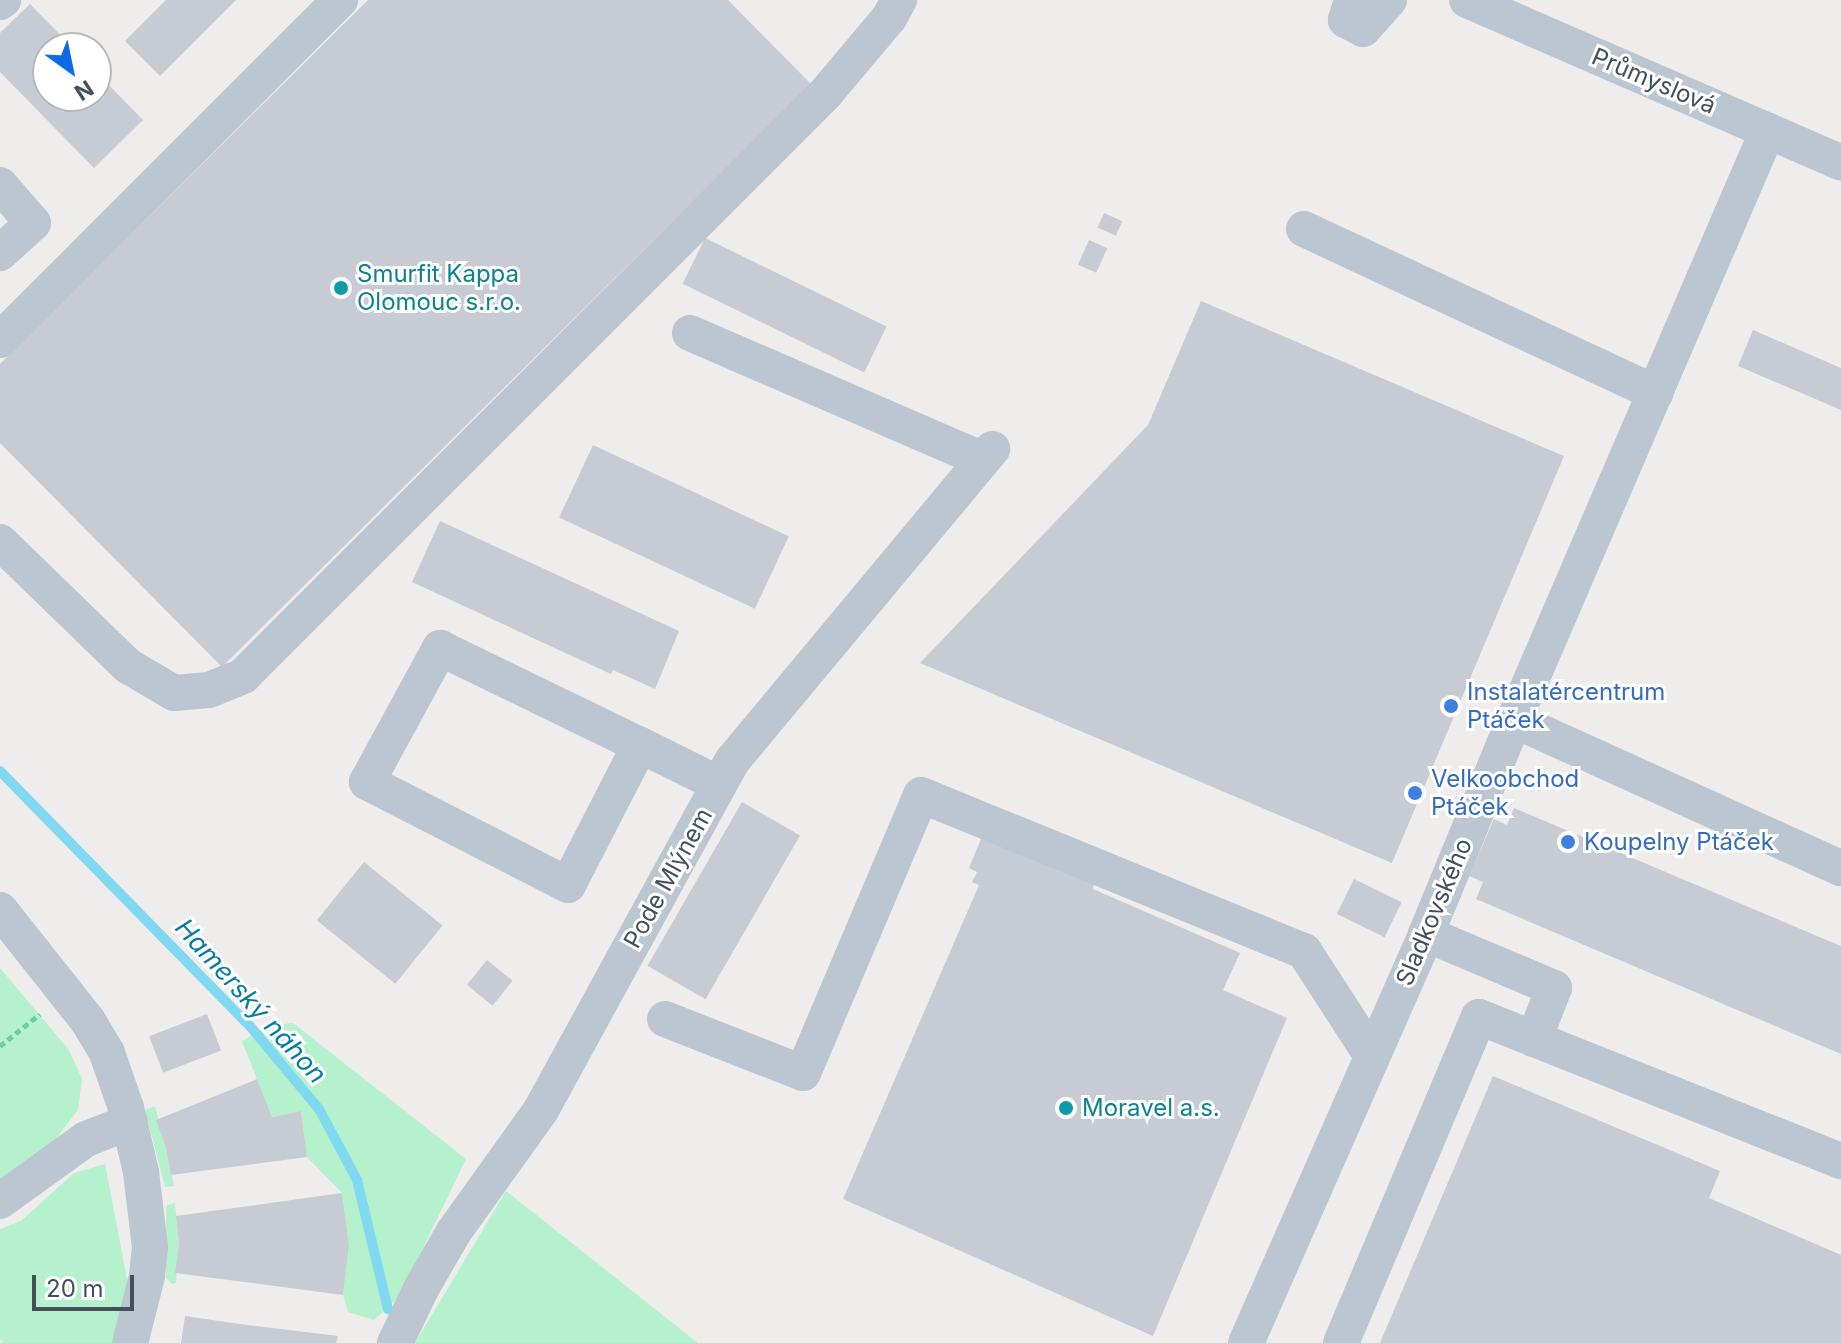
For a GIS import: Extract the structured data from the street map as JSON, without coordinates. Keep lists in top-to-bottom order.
{
  "streets": {
    "street": ["Průmyslová", "Pode Mlýnem", "Sladkovského"]
  },
  "crossings": [
    ["Průmyslová", "Sladkovského"]
  ],
  "water": ["Hamerský náhon"],
  "places": [
    "Smurfit Kappa Olomouc s.r.o.",
    "Instalatércentrum Ptáček",
    "Velkoobchod Ptáček",
    "Koupelny Ptáček",
    "Moravel a.s."
  ],
  "scale_bar": "20 m",
  "north": "bottom right"
}
